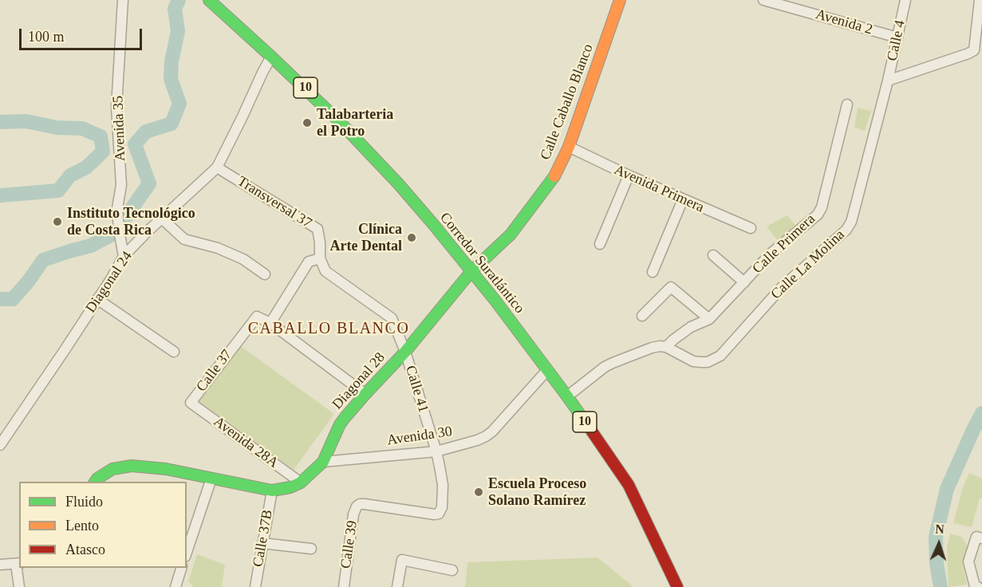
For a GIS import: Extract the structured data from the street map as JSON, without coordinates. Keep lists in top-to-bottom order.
{
  "streets": {
    "street": [
      "Avenida 2",
      "Calle 4",
      "10",
      "Calle Caballo Blanco",
      "Avenida 35",
      "Avenida Primera",
      "Transversal 37",
      "Calle Primera",
      "Corredor Suratlántico",
      "Calle La Molina",
      "Diagonal 24",
      "Calle 37",
      "Diagonal 28",
      "Calle 41",
      "Avenida 30",
      "Avenida 28A",
      "Calle 37B",
      "Calle 39"
    ]
  },
  "crossings": [
    ["Avenida 2", "Calle 4"],
    ["Calle 4", "Calle La Molina"],
    ["Calle Caballo Blanco", "Avenida Primera"],
    ["Calle Caballo Blanco", "Corredor Suratlántico"],
    ["Calle Caballo Blanco", "Diagonal 28"],
    ["Avenida 35", "Diagonal 24"],
    ["Transversal 37", "Diagonal 24"],
    ["Calle Primera", "Calle La Molina"],
    ["Corredor Suratlántico", "Diagonal 24"],
    ["Corredor Suratlántico", "Diagonal 28"],
    ["Corredor Suratlántico", "Avenida 30"],
    ["Calle 37", "Avenida 28A"],
    ["Diagonal 28", "Calle 41"],
    ["Diagonal 28", "Avenida 30"],
    ["Diagonal 28", "Avenida 28A"],
    ["Diagonal 28", "Calle 37B"],
    ["Calle 41", "Avenida 30"],
    ["Calle 41", "Calle 39"]
  ],
  "districts": ["CABALLO BLANCO"],
  "places": [
    "Talabarteria el Potro",
    "Instituto Tecnológico de Costa Rica",
    "Clínica Arte Dental",
    "Escuela Proceso Solano Ramírez"
  ],
  "legend": ["Fluido", "Lento", "Atasco"],
  "scale_bar": "100 m",
  "north": "top"
}
